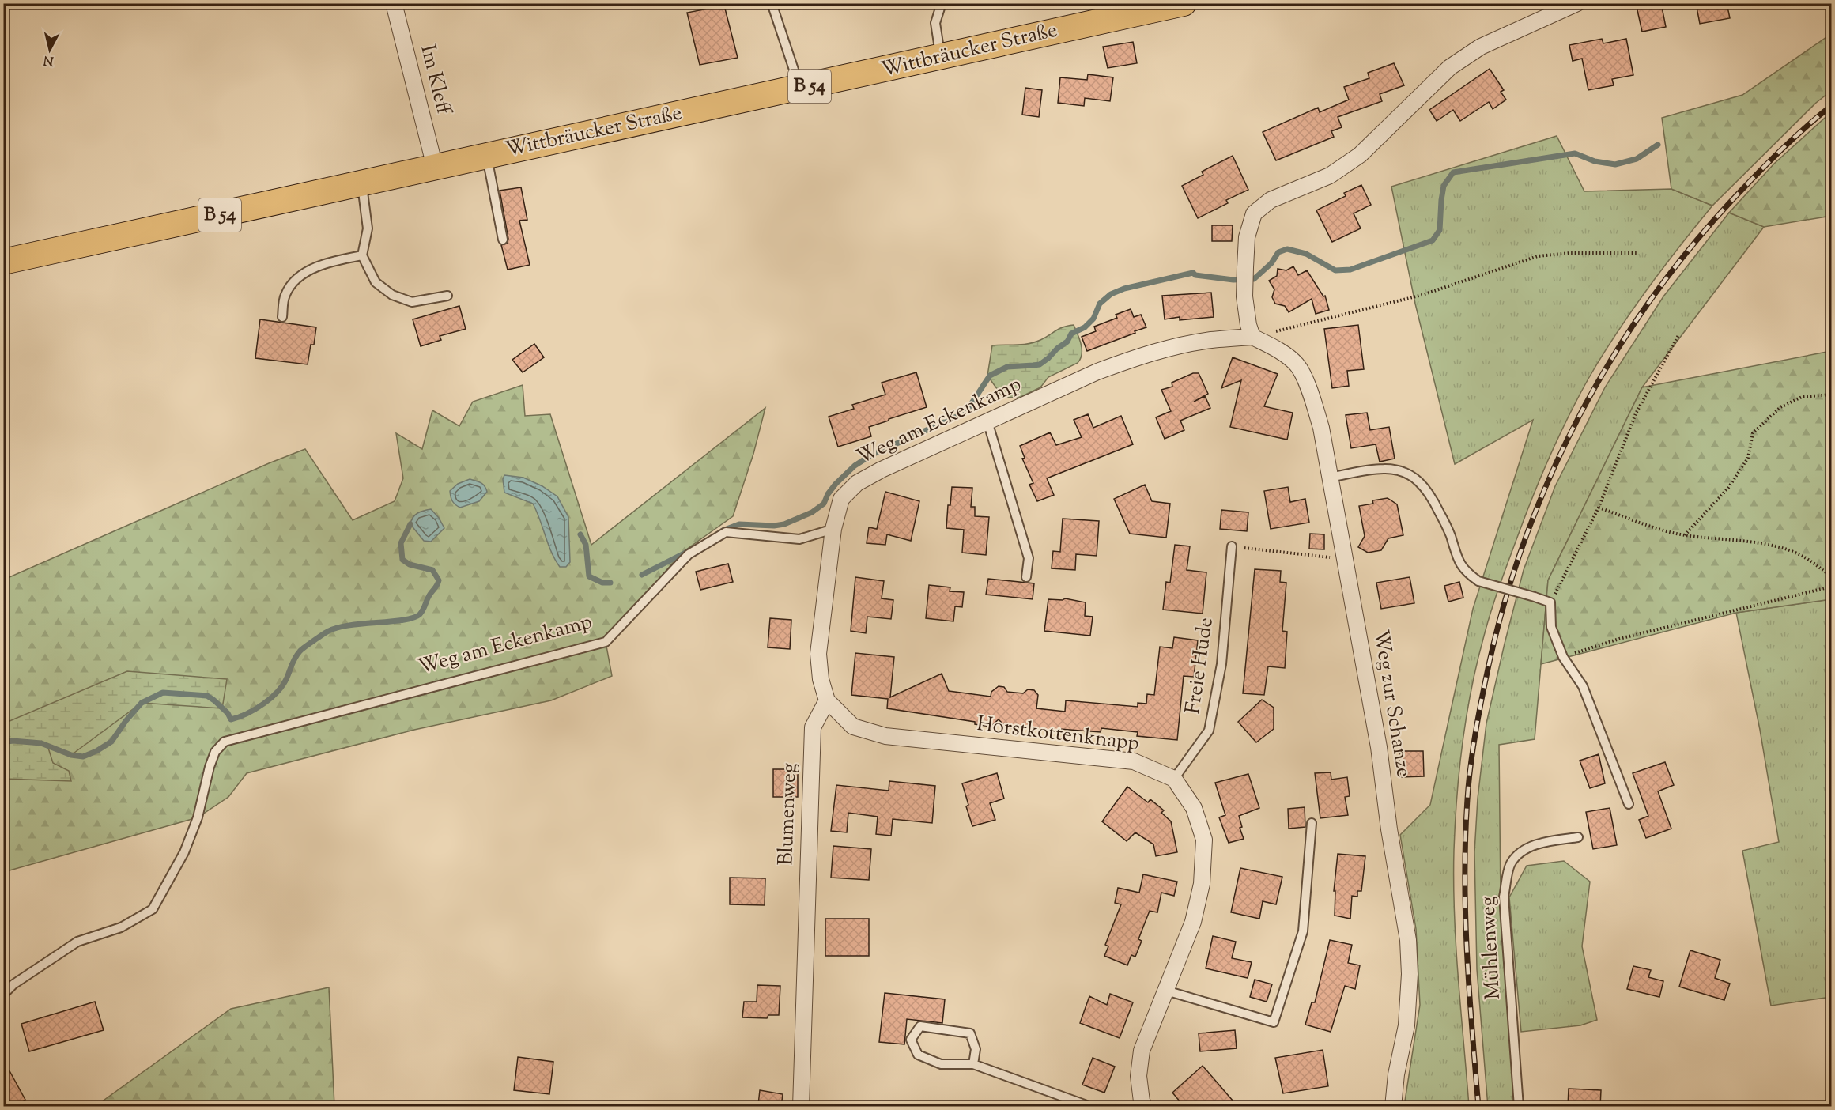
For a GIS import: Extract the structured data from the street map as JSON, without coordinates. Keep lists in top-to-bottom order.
{
  "streets": {
    "main road": ["Wittbräucker Straße", "B 54"],
    "street": [
      "Im Kleff",
      "Weg am Eckenkamp",
      "Weg zur Schanze",
      "Horstkottenknapp",
      "Blumenweg"
    ],
    "lane": ["Freie Hude", "Mühlenweg"]
  },
  "crossings": [
    ["Wittbräucker Straße", "Im Kleff"],
    ["Weg am Eckenkamp", "Weg zur Schanze"],
    ["Freie Hude", "Horstkottenknapp"],
    ["Horstkottenknapp", "Blumenweg"]
  ],
  "north": "bottom"
}
